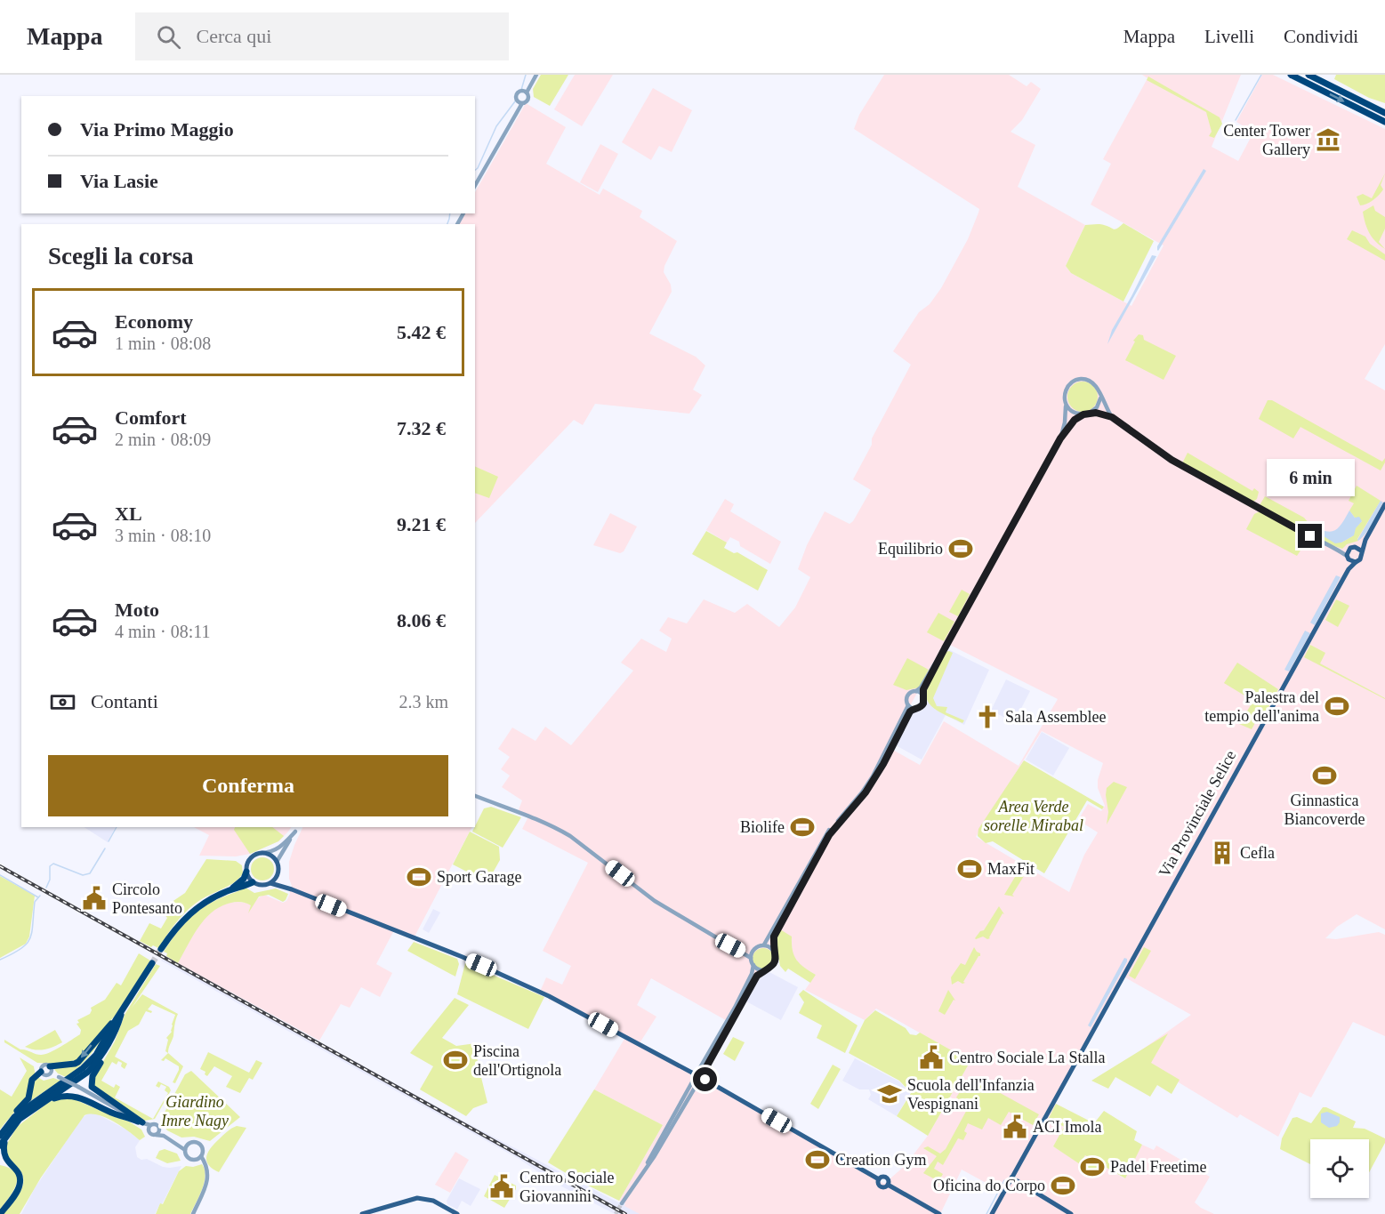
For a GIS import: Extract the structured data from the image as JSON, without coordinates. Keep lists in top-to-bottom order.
{
  "streets": {
    "main road": ["Via Provinciale Selice"]
  },
  "parks": ["Area Verde sorelle Mirabal", "Giardino Imre Nagy"],
  "places": {
    "museum": ["Center Tower Gallery"],
    "sports": [
      "Equilibrio",
      "Palestra del tempio dell'anima",
      "Ginnastica Biancoverde",
      "Biolife",
      "MaxFit",
      "Sport Garage",
      "Piscina dell'Ortignola",
      "Creation Gym",
      "Padel Freetime",
      "Oficina do Corpo"
    ],
    "church": ["Sala Assemblee"],
    "building": ["Cefla"],
    "public building": [
      "Circolo Pontesanto",
      "Centro Sociale La Stalla",
      "ACI Imola",
      "Centro Sociale Giovannini"
    ],
    "school or university": ["Scuola dell'Infanzia Vespignani"]
  },
  "page": {
    "header": "Mappa",
    "search": "Cerca qui",
    "nav": ["Mappa", "Livelli", "Condividi"],
    "banner": ["Via Primo Maggio", "Via Lasie"],
    "heading": "Scegli la corsa",
    "list": [
      {
        "name": "Economy",
        "note": "1 min · 08:08",
        "value": "5.42 €"
      },
      {
        "name": "Comfort",
        "note": "2 min · 08:09",
        "value": "7.32 €"
      },
      {
        "name": "XL",
        "note": "3 min · 08:10",
        "value": "9.21 €"
      },
      {
        "name": "Moto",
        "note": "4 min · 08:11",
        "value": "8.06 €"
      }
    ],
    "bubble": "6 min",
    "pay": ["Contanti", "2.3 km"],
    "buttons": "Conferma"
  }
}
